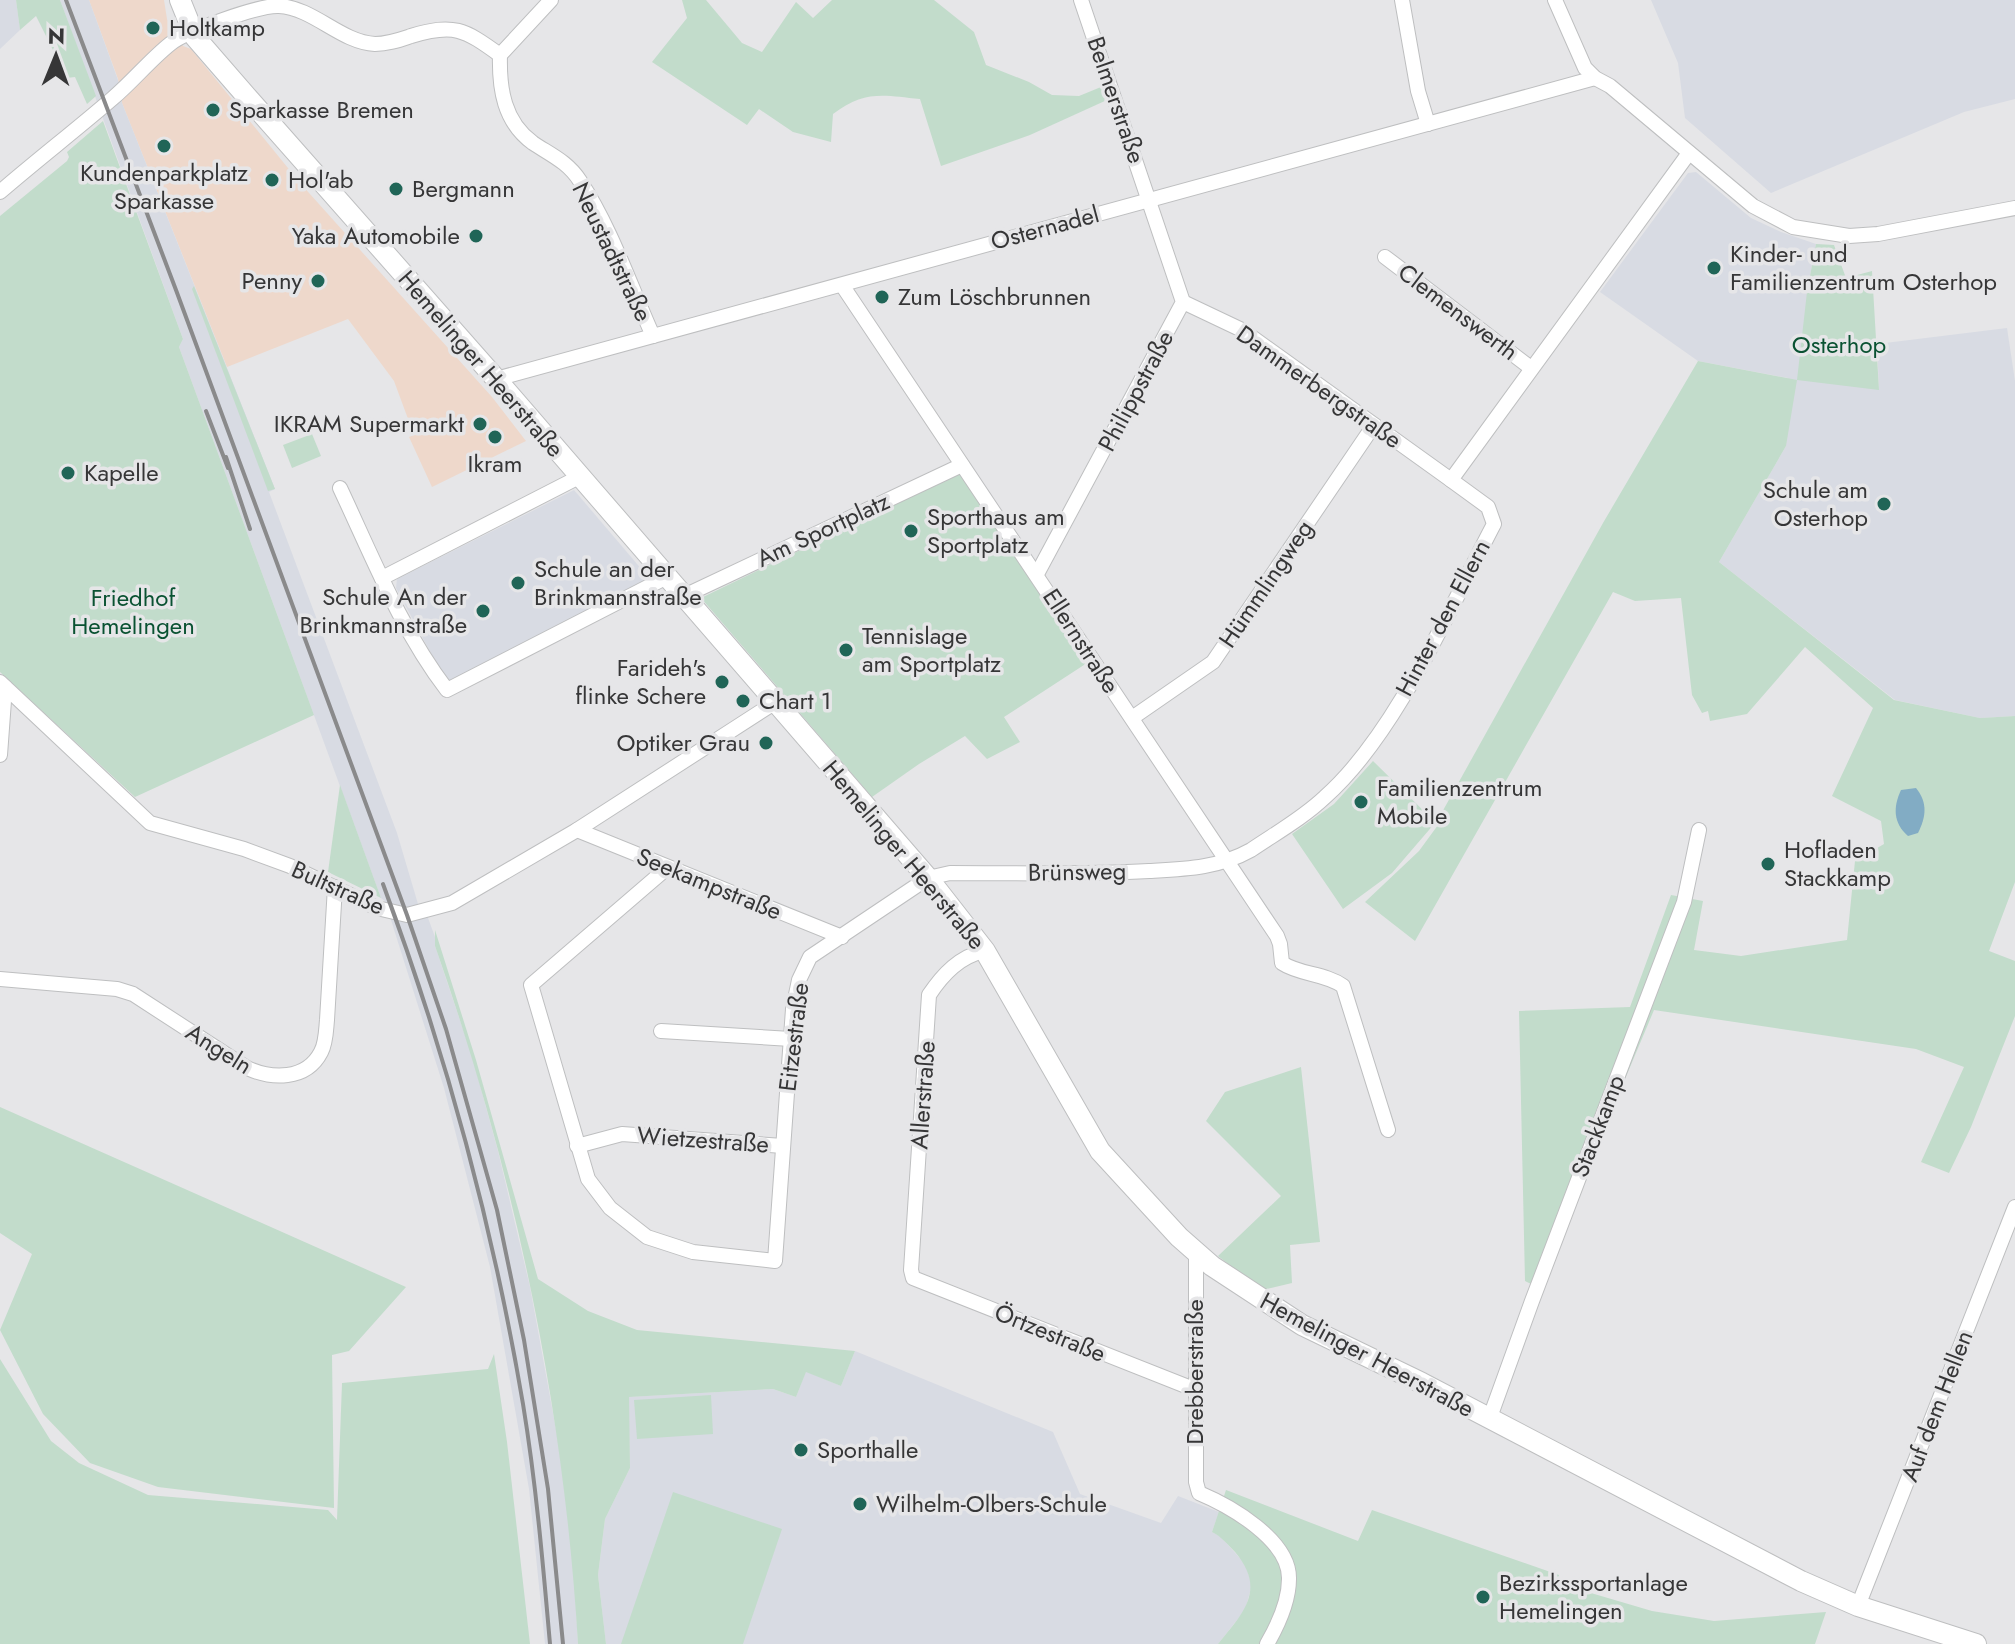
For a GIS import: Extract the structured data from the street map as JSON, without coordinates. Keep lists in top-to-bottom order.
{
  "streets": {
    "main road": ["Hemelinger Heerstraße"],
    "street": [
      "Belmerstraße",
      "Osternadel",
      "Neustadtstraße",
      "Clemenswerth",
      "Dammerbergstraße",
      "Philippstraße",
      "Am Sportplatz",
      "Hümmlingweg",
      "Hinter den Ellern",
      "Ellernstraße",
      "Brünsweg",
      "Seekampstraße",
      "Bultstraße",
      "Eitzestraße",
      "Angeln",
      "Allerstraße",
      "Stackkamp",
      "Wietzestraße",
      "Örtzestraße",
      "Drebberstraße",
      "Auf dem Hellen"
    ]
  },
  "crossings": [
    ["Belmerstraße", "Osternadel"],
    ["Belmerstraße", "Philippstraße"],
    ["Osternadel", "Neustadtstraße"],
    ["Osternadel", "Hemelinger Heerstraße"],
    ["Osternadel", "Philippstraße"],
    ["Osternadel", "Ellernstraße"],
    ["Hemelinger Heerstraße", "Am Sportplatz"],
    ["Hemelinger Heerstraße", "Brünsweg"],
    ["Hemelinger Heerstraße", "Bultstraße"],
    ["Hemelinger Heerstraße", "Eitzestraße"],
    ["Hemelinger Heerstraße", "Allerstraße"],
    ["Hemelinger Heerstraße", "Stackkamp"],
    ["Hemelinger Heerstraße", "Drebberstraße"],
    ["Hemelinger Heerstraße", "Auf dem Hellen"],
    ["Dammerbergstraße", "Philippstraße"],
    ["Dammerbergstraße", "Hümmlingweg"],
    ["Dammerbergstraße", "Hinter den Ellern"],
    ["Philippstraße", "Ellernstraße"],
    ["Am Sportplatz", "Ellernstraße"],
    ["Hümmlingweg", "Ellernstraße"],
    ["Hinter den Ellern", "Ellernstraße"],
    ["Hinter den Ellern", "Brünsweg"],
    ["Ellernstraße", "Brünsweg"],
    ["Brünsweg", "Eitzestraße"],
    ["Seekampstraße", "Bultstraße"],
    ["Seekampstraße", "Eitzestraße"],
    ["Bultstraße", "Angeln"],
    ["Eitzestraße", "Wietzestraße"],
    ["Allerstraße", "Örtzestraße"],
    ["Örtzestraße", "Drebberstraße"]
  ],
  "parks": ["Osterhop", "Friedhof Hemelingen"],
  "places": [
    "Holtkamp",
    "Sparkasse Bremen",
    "Kundenparkplatz Sparkasse",
    "Hol'ab",
    "Bergmann",
    "Yaka Automobile",
    "Kinder- und Familienzentrum Osterhop",
    "Penny",
    "Zum Löschbrunnen",
    "IKRAM Supermarkt",
    "Ikram",
    "Kapelle",
    "Schule am Osterhop",
    "Sporthaus am Sportplatz",
    "Schule an der Brinkmannstraße",
    "Schule An der Brinkmannstraße",
    "Tennislage am Sportplatz",
    "Farideh's flinke Schere",
    "Chart 1",
    "Optiker Grau",
    "Familienzentrum Mobile",
    "Hofladen Stackkamp",
    "Sporthalle",
    "Wilhelm-Olbers-Schule",
    "Bezirkssportanlage Hemelingen"
  ],
  "north": "top"
}
